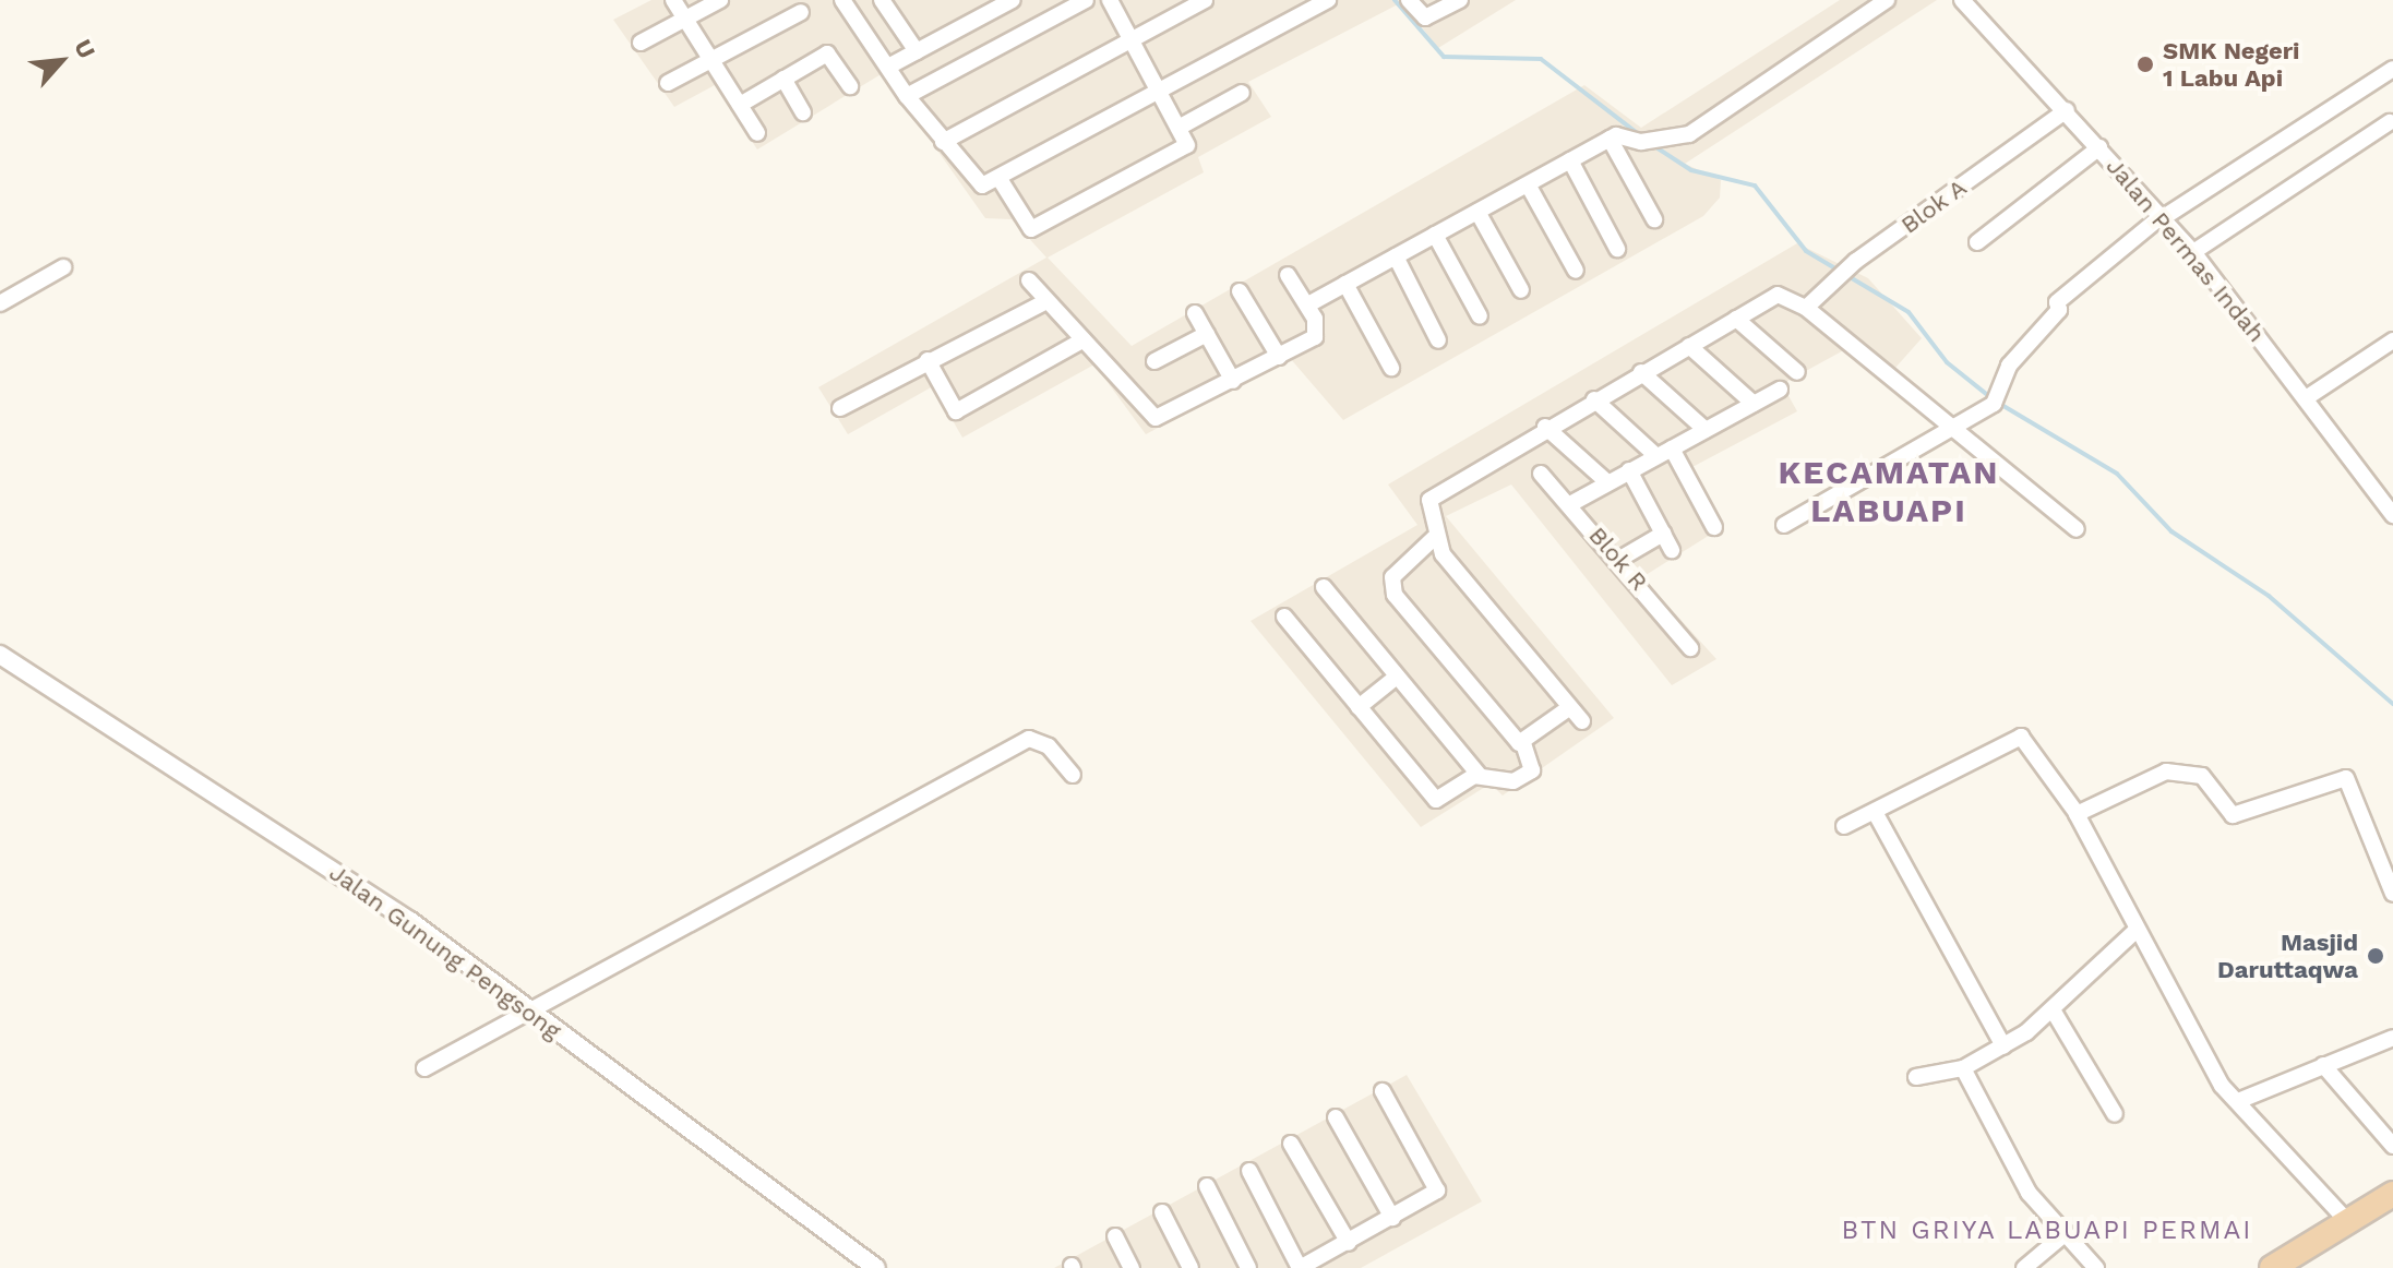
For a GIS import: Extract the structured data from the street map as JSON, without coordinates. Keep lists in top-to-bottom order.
{
  "streets": {
    "street": [
      "Blok A",
      "Jalan Permas Indah",
      "Blok R",
      "Jalan Gunung Pengsong"
    ]
  },
  "crossings": [
    ["Blok A", "Jalan Permas Indah"]
  ],
  "districts": ["KECAMATAN LABUAPI", "BTN GRIYA LABUAPI PERMAI"],
  "places": ["SMK Negeri 1 Labu Api", "Masjid Daruttaqwa"],
  "north": "top right"
}
